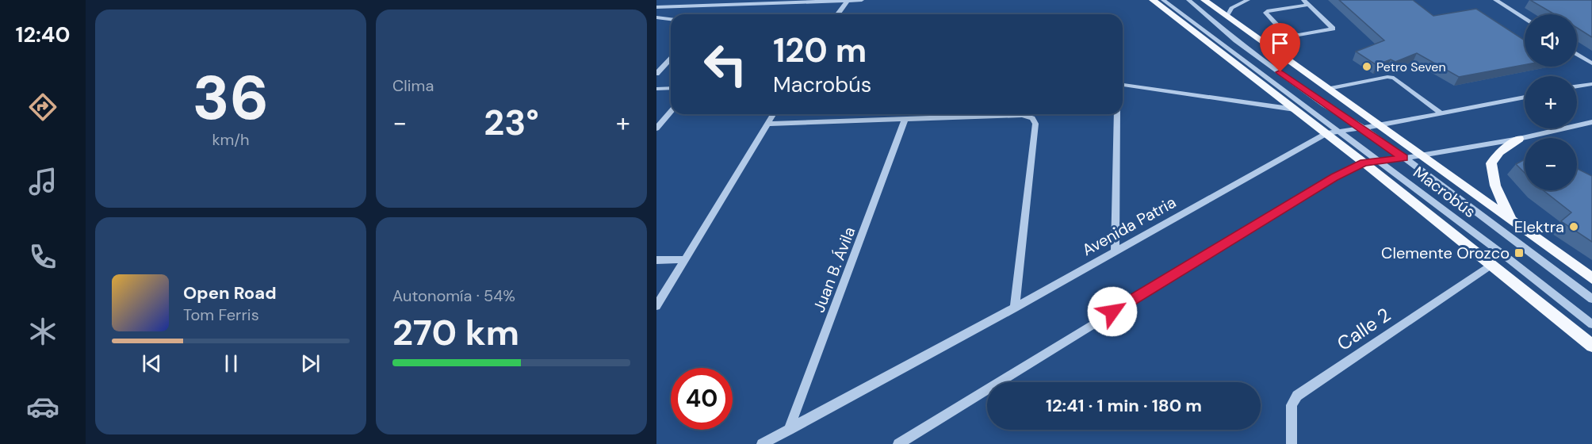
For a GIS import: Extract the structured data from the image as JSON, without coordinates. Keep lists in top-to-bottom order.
{
  "streets": {
    "street": [
      "Macrobús",
      "Avenida Patria",
      "Juan B. Ávila",
      "Calle 2"
    ]
  },
  "crossings": [
    ["Macrobús", "Avenida Patria"],
    ["Avenida Patria", "Juan B. Ávila"]
  ],
  "places": {
    "other": ["Petro Seven", "Elektra"],
    "transit": ["Clemente Orozco"]
  },
  "page": {
    "tabs": "12:40",
    "tile": [
      ["36", "km/h"],
      "Clima",
      ["Autonomía · 54%", "270 km"]
    ],
    "map_buttons": ["+", "−"],
    "turn": ["120 m", "Macrobús"],
    "heat": ["−", "23°", "+"],
    "song": ["Open Road", "Tom Ferris"],
    "limit": "40",
    "trip": "12:41 · 1 min · 180 m"
  }
}
